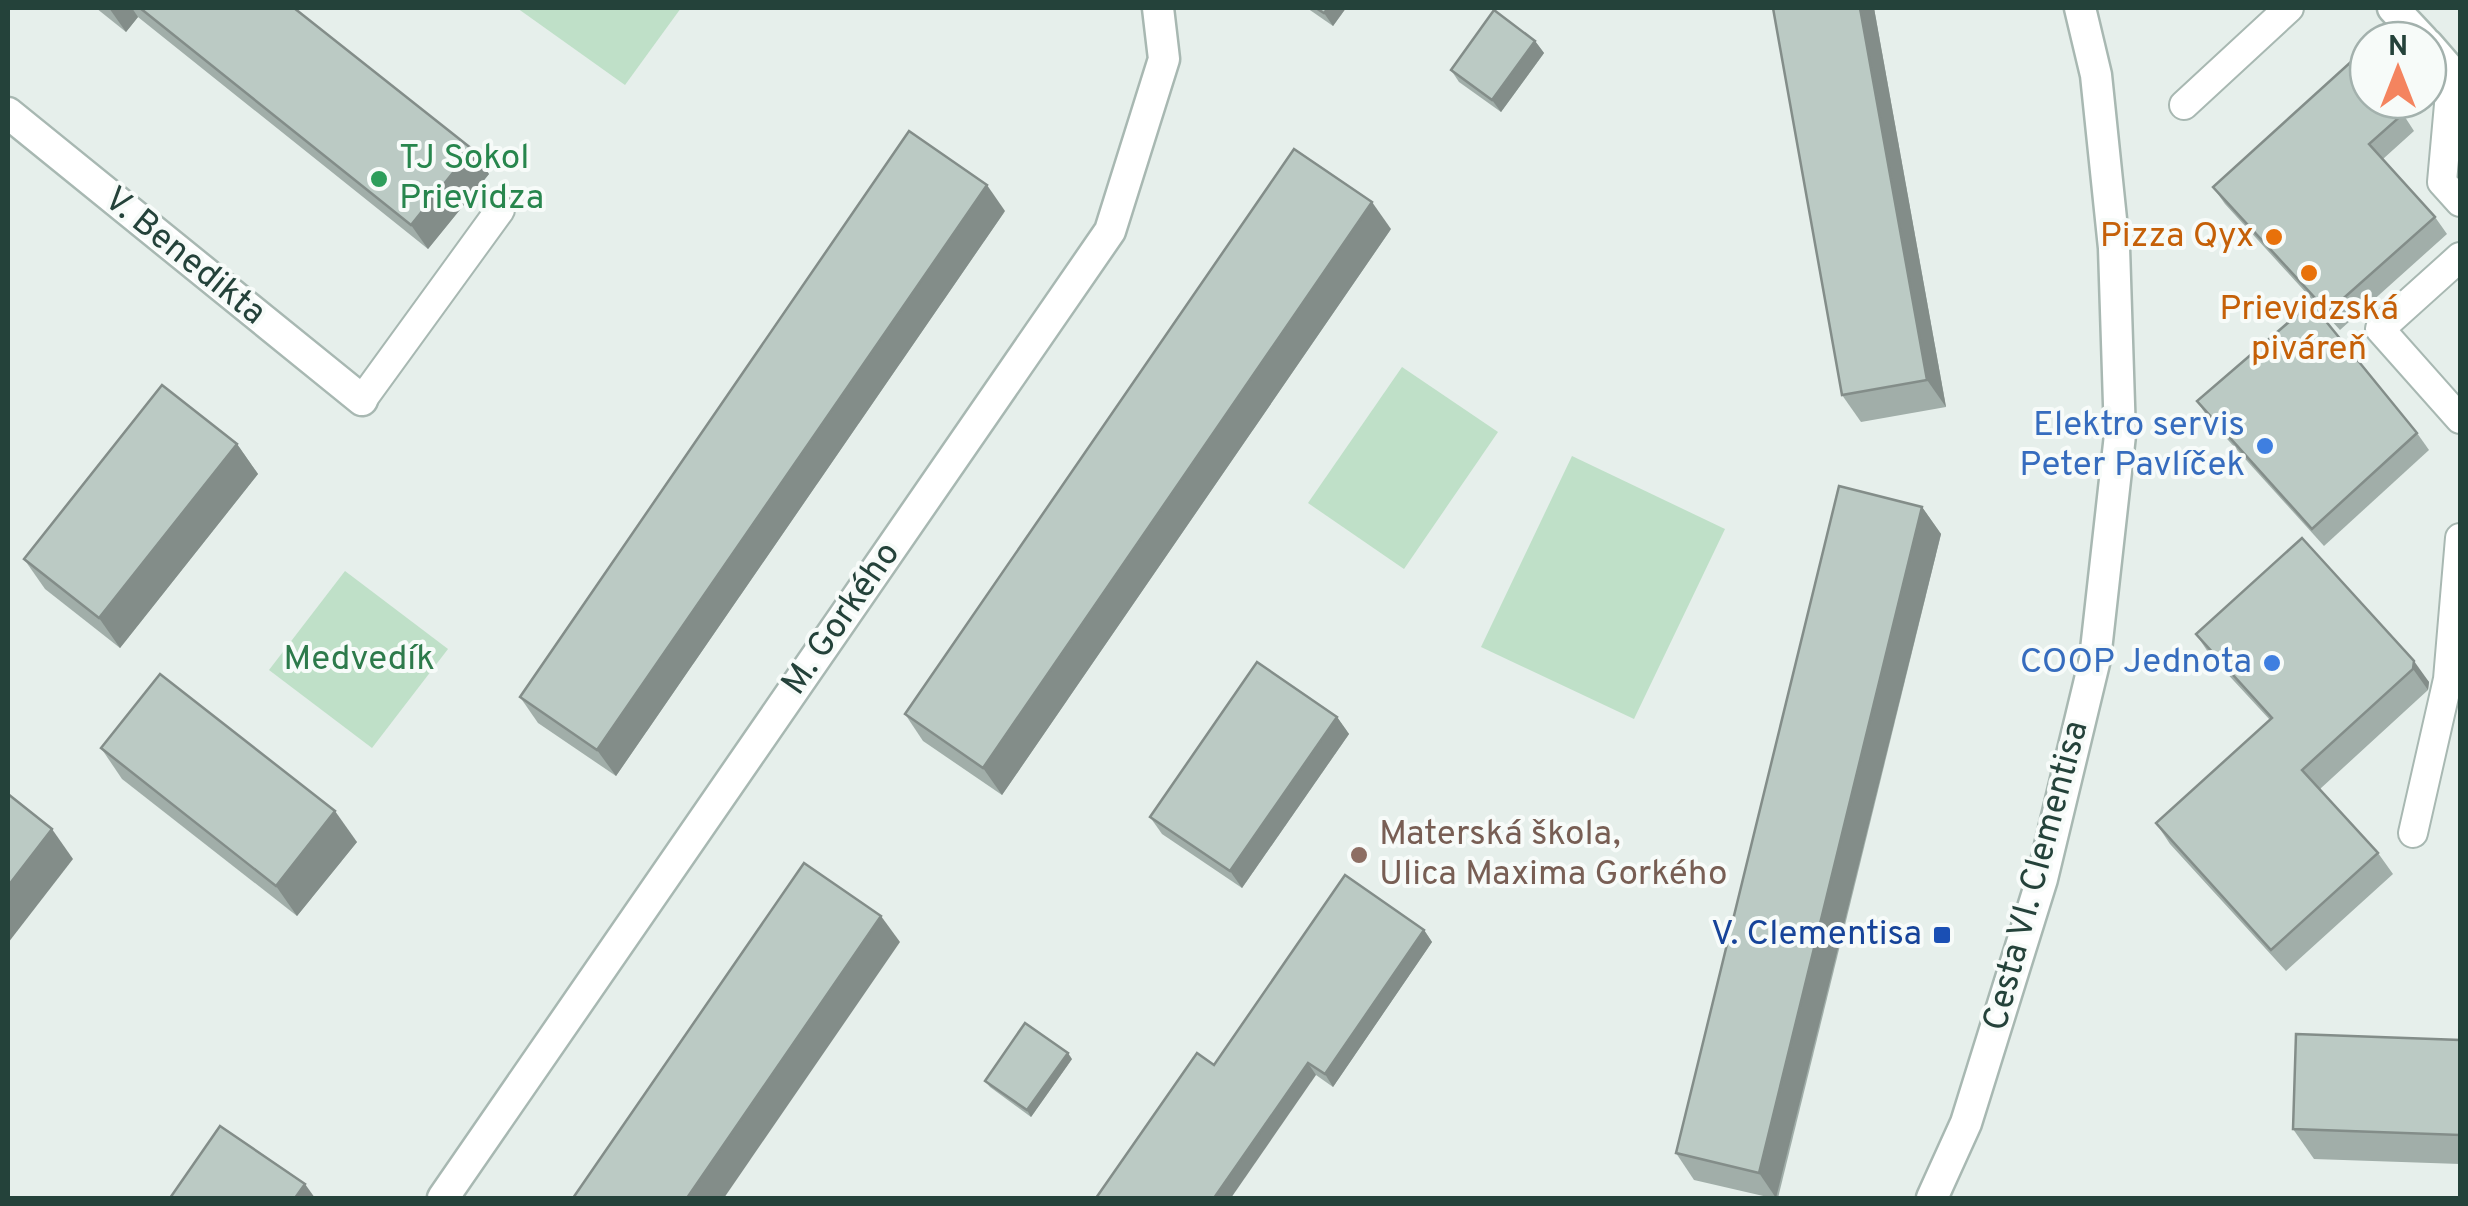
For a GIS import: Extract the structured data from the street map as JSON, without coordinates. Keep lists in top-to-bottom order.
{
  "streets": {
    "street": ["V. Benedikta", "M. Gorkého", "Cesta Vl. Clementisa"]
  },
  "parks": ["Medvedík"],
  "places": {
    "other": [
      "TJ Sokol Prievidza",
      "Pizza Qyx",
      "Prievidzská piváreň",
      "Elektro servis Peter Pavlíček",
      "COOP Jednota",
      "Materská škola, Ulica Maxima Gorkého"
    ],
    "transit": ["V. Clementisa"]
  },
  "north": "top"
}
